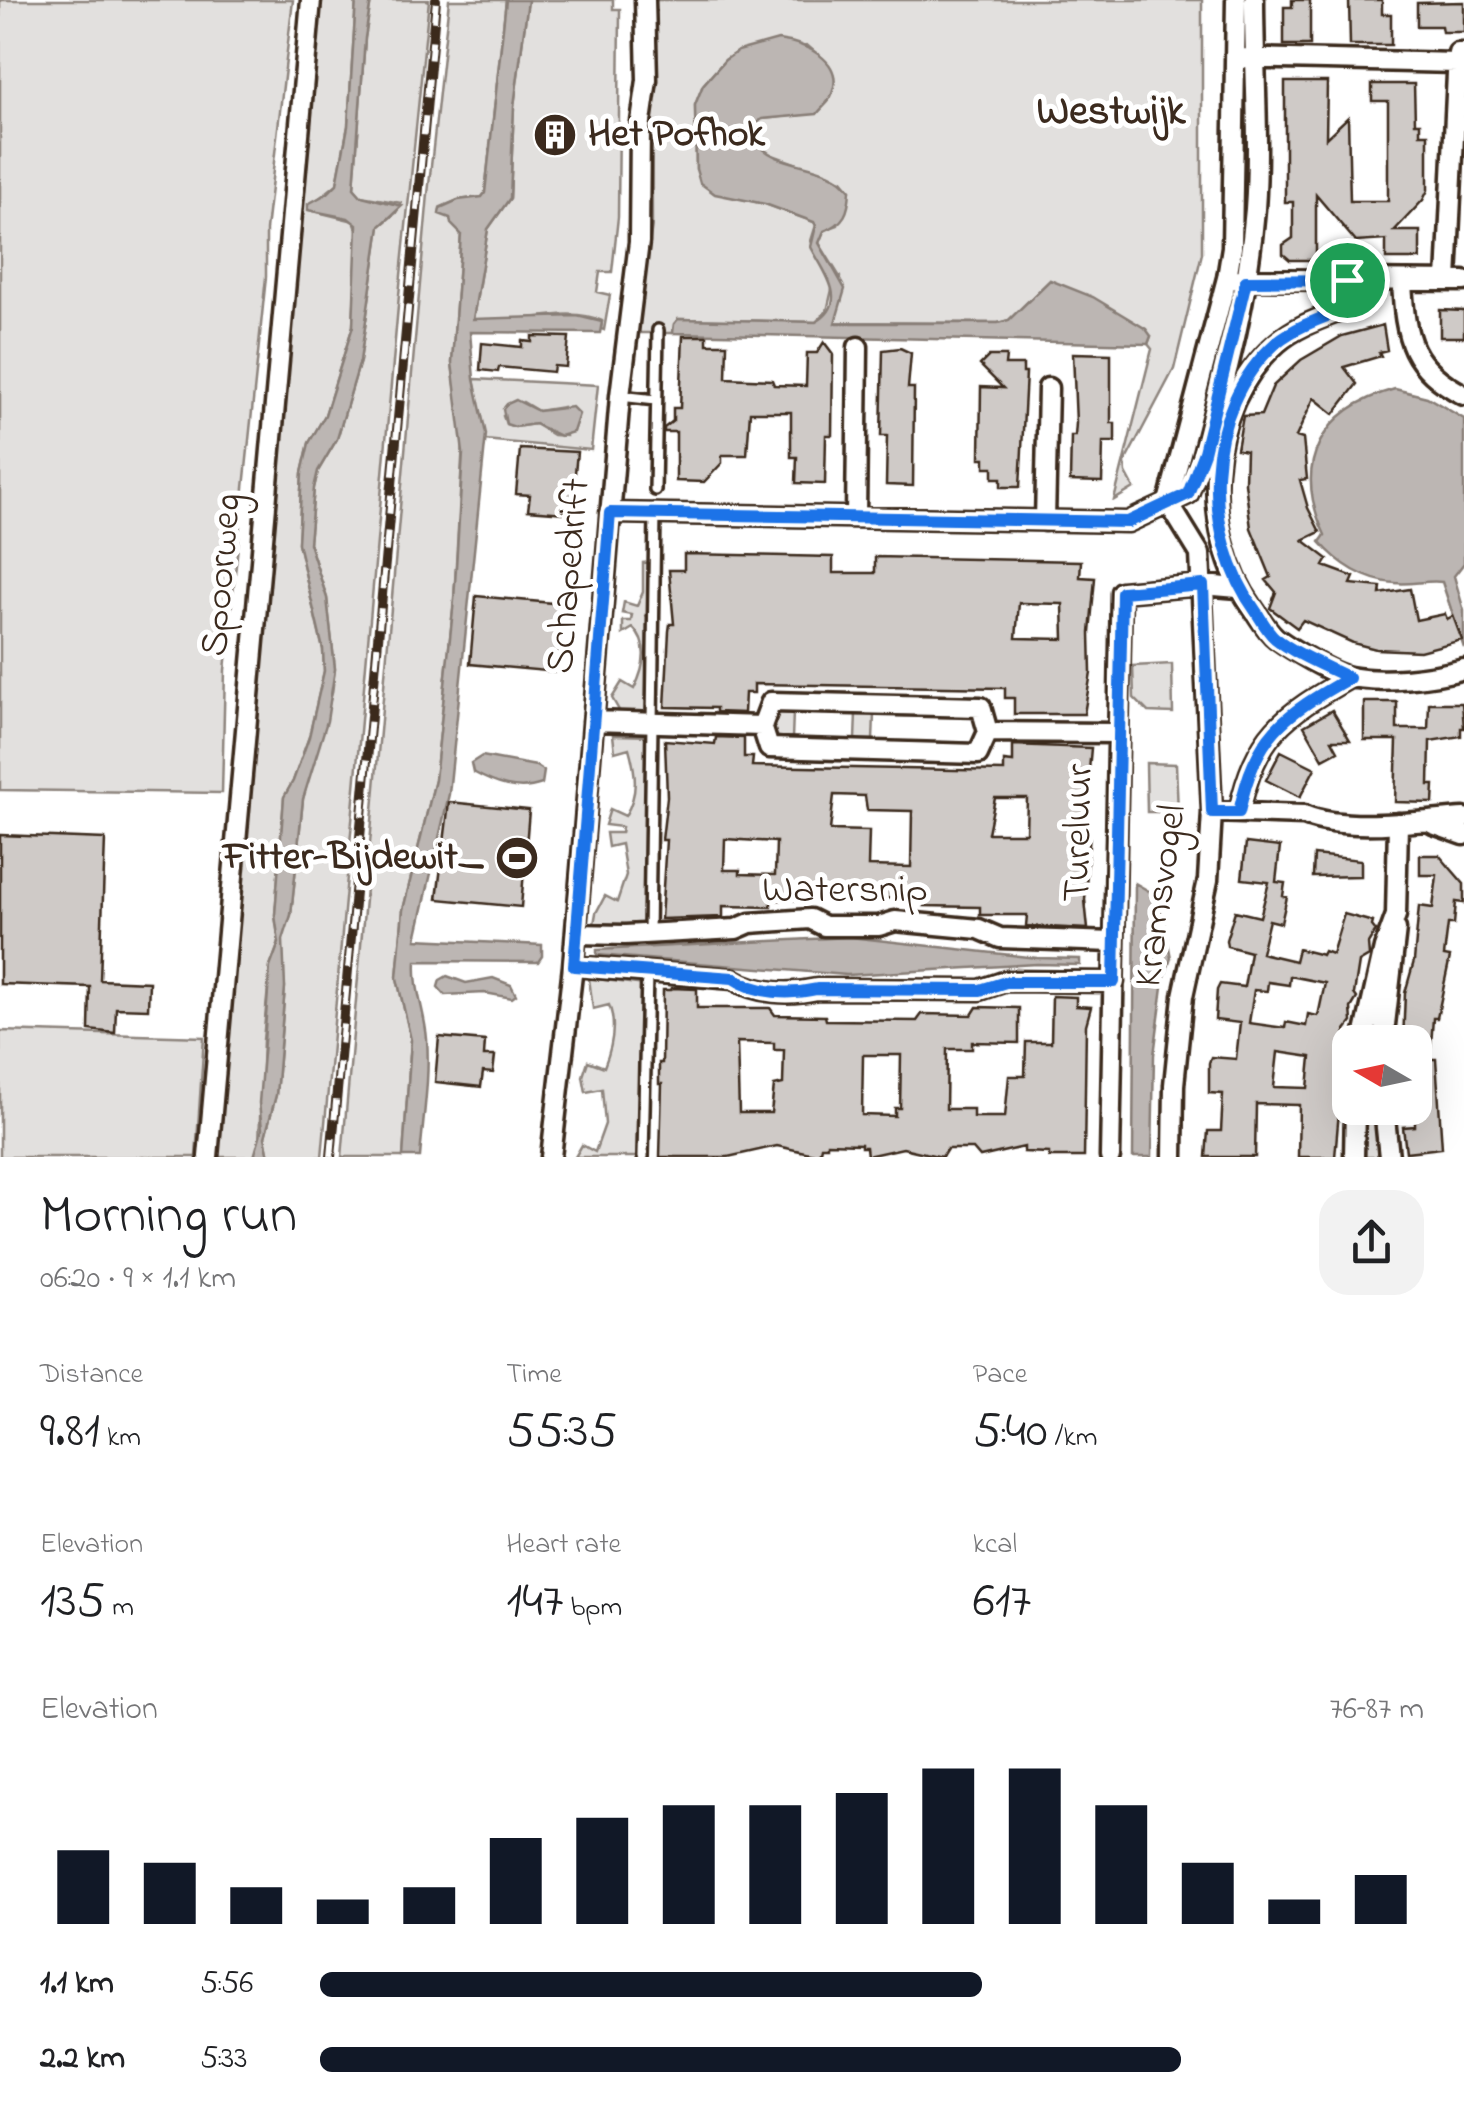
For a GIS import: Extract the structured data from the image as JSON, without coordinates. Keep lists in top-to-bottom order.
{
  "streets": {
    "street": [
      "Spoorweg",
      "Schapedrift",
      "Tureluur",
      "Watersnip",
      "Kramsvogel"
    ]
  },
  "crossings": [
    ["Schapedrift", "Watersnip"],
    ["Tureluur", "Watersnip"],
    ["Tureluur", "Kramsvogel"]
  ],
  "districts": ["Westwijk"],
  "places": {
    "building": ["Het Pofhok"],
    "sports": ["Fitter-Bijdewit_"]
  },
  "north": "left",
  "page": {
    "heading": ["Morning run", "06:20 · 9 × 1.1 km"],
    "stats": [
      ["Distance", "9.81 km"],
      ["Time", "55:35"],
      ["Pace", "5:40 /km"],
      ["Elevation", "135 m"],
      ["Heart rate", "147 bpm"],
      ["kcal", "617"]
    ],
    "chart": ["Elevation", "76–87 m"],
    "list": [
      {
        "name": "1.1 km",
        "note": "5:56"
      },
      {
        "name": "2.2 km",
        "note": "5:33"
      }
    ]
  }
}
